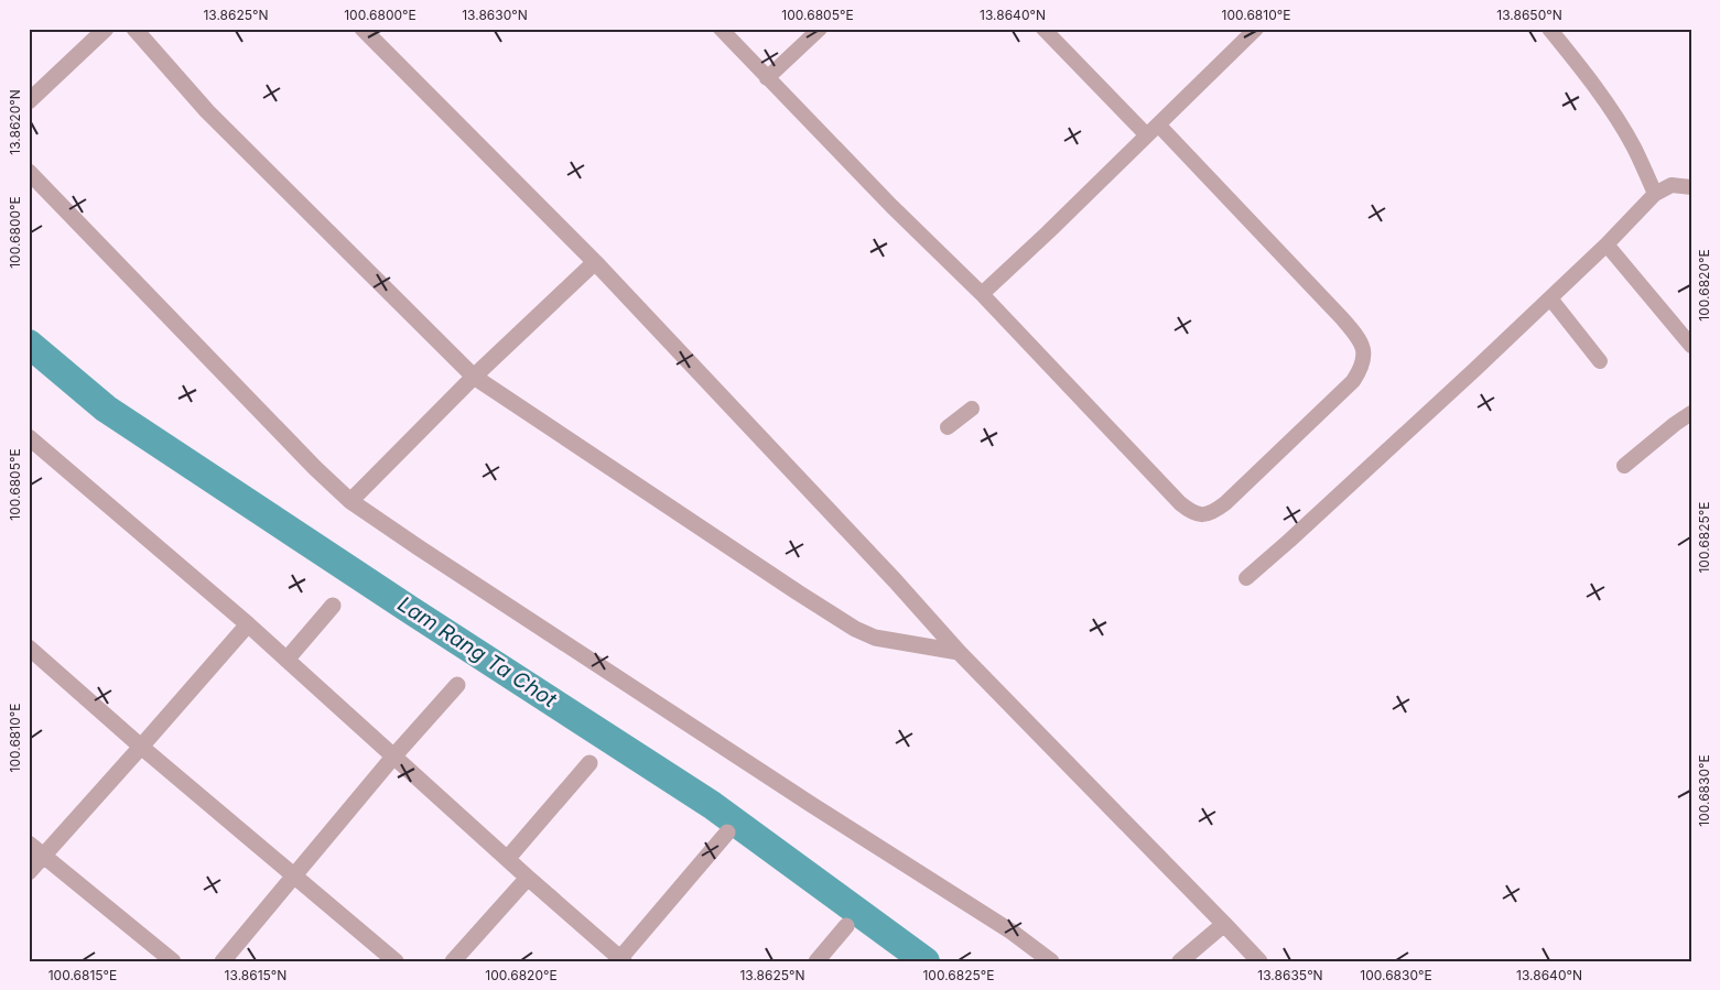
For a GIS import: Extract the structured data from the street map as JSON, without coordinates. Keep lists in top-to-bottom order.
{
  "water": ["Lam Rang Ta Chot"],
  "coordinates": [
    "13.8625°N",
    "100.6800°E",
    "13.8630°N",
    "100.6805°E",
    "13.8640°N",
    "100.6810°E",
    "13.8650°N",
    "13.8620°N",
    "100.6820°E",
    "100.6825°E",
    "100.6830°E",
    "100.6815°E",
    "13.8615°N",
    "13.8635°N"
  ]
}
